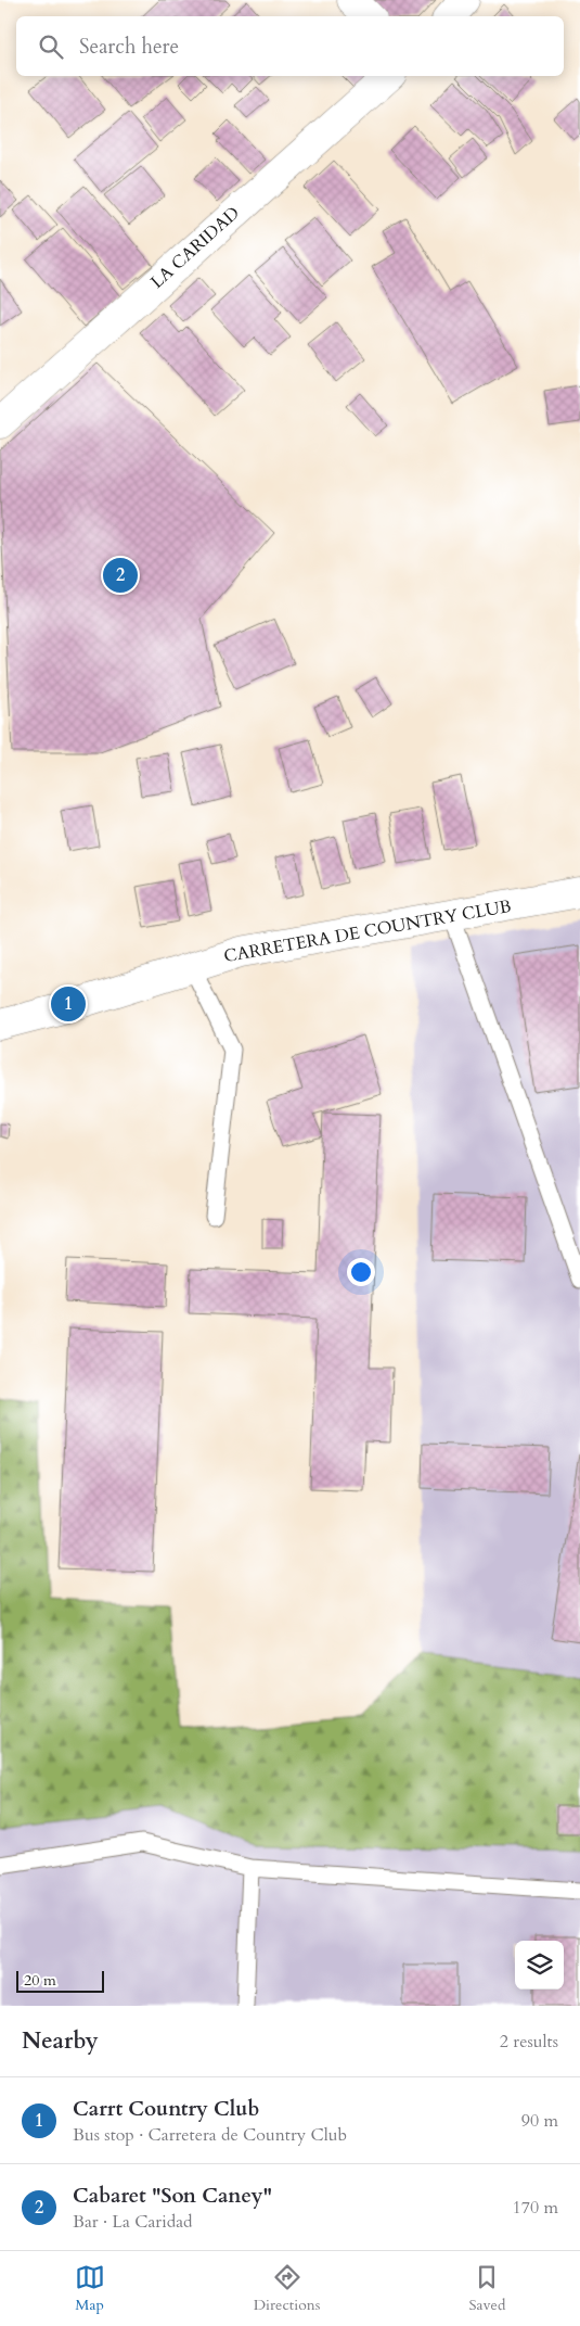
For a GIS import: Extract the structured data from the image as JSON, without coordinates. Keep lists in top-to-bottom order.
{
  "streets": {
    "street": ["LA CARIDAD", "CARRETERA DE COUNTRY CLUB"]
  },
  "scale_bar": "20 m",
  "page": {
    "search": "Search here",
    "pins": ["2", "1"],
    "scale": "20 m",
    "heading": ["Nearby", "2 results"],
    "list": [
      {
        "mark": "1",
        "name": "Carrt Country Club",
        "note": "Bus stop · Carretera de Country Club",
        "value": "90 m"
      },
      {
        "mark": "2",
        "name": "Cabaret \"Son Caney\"",
        "note": "Bar · La Caridad",
        "value": "170 m"
      }
    ],
    "nav": ["Map", "Directions", "Saved"]
  }
}
